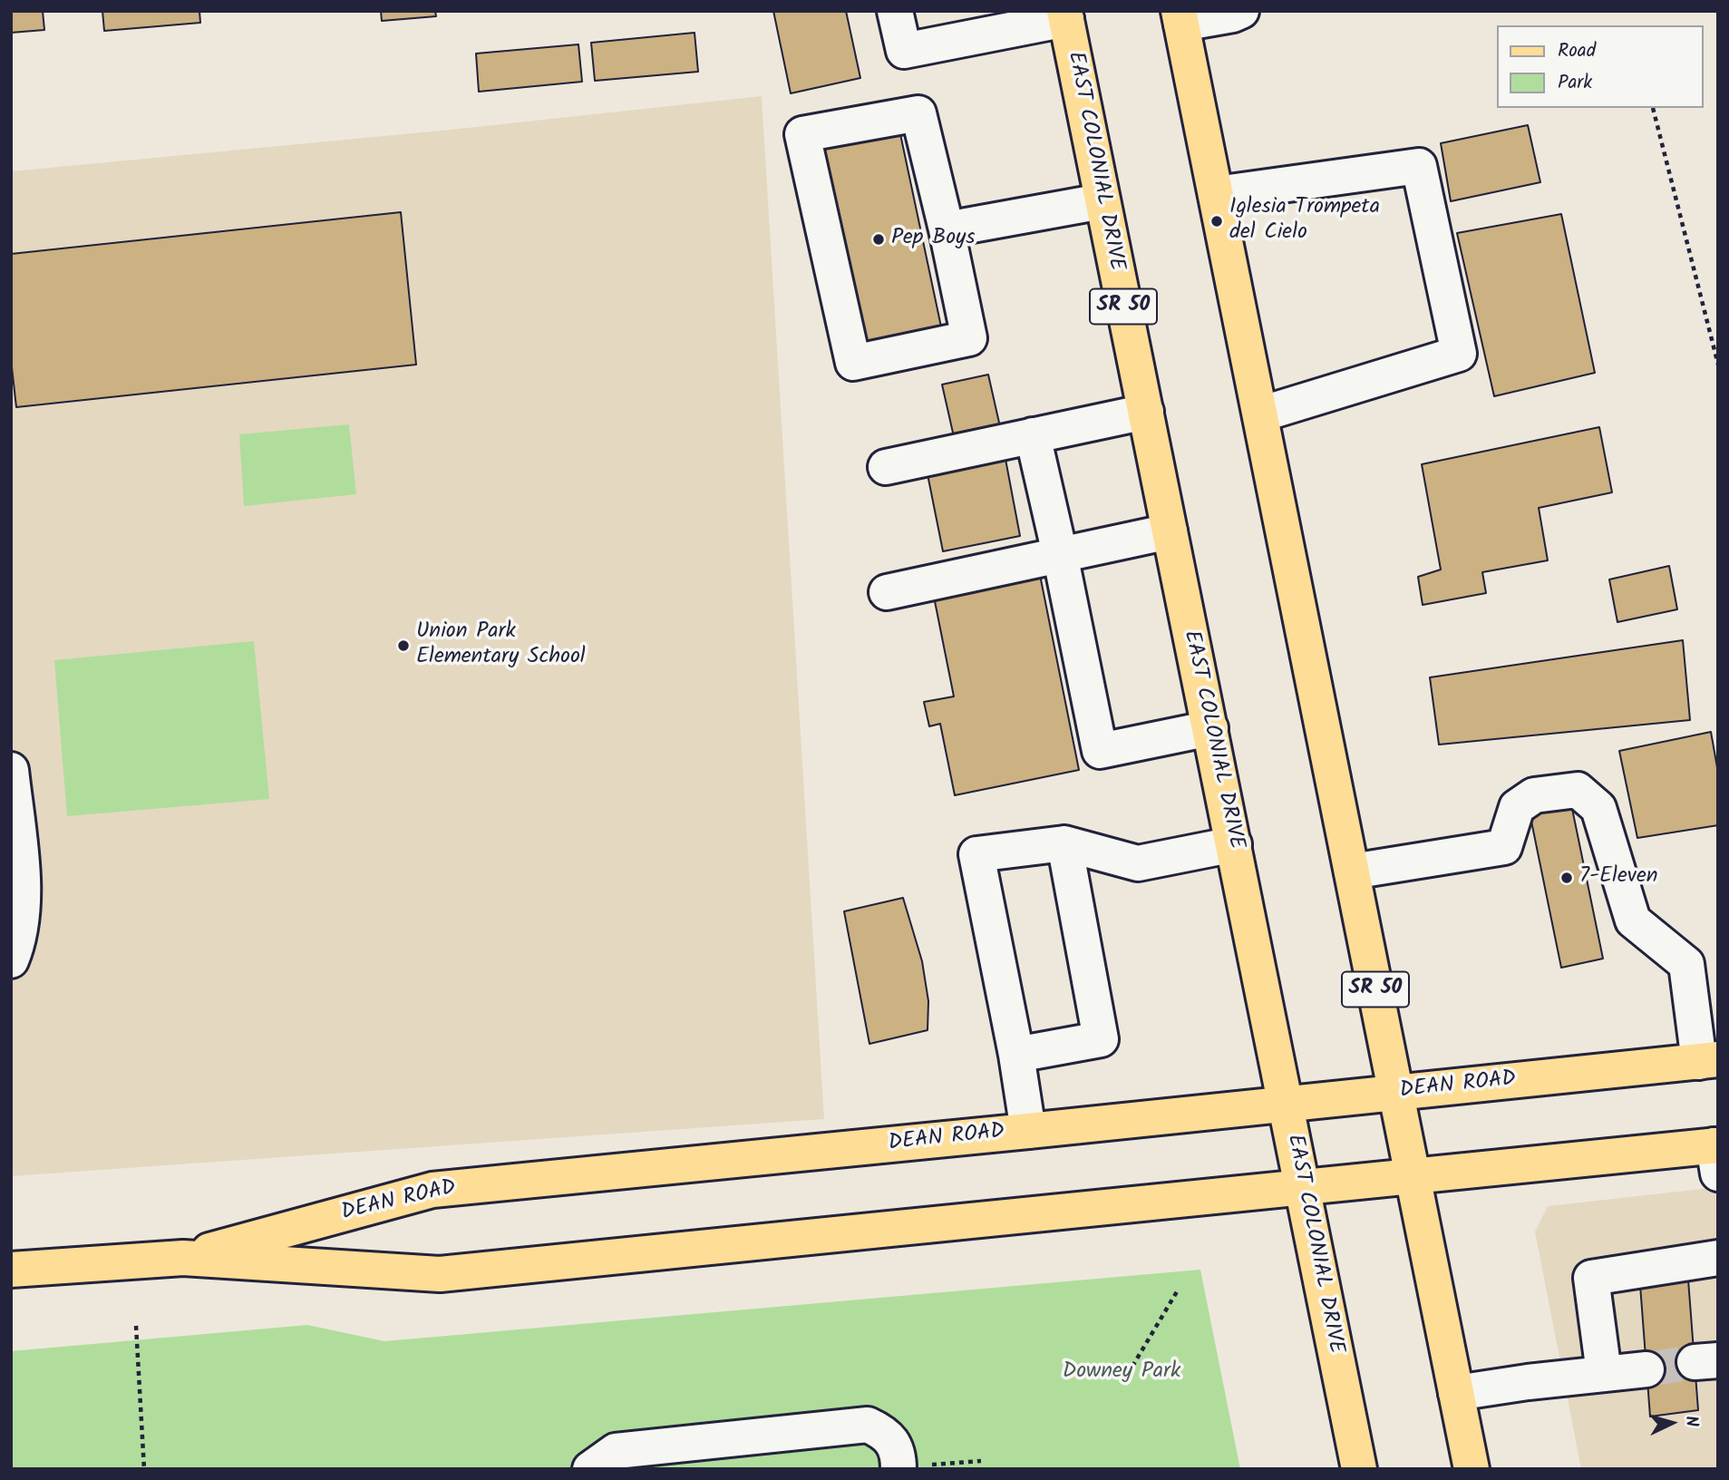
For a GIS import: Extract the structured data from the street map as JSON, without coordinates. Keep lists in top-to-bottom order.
{
  "streets": {
    "main road": ["EAST COLONIAL DRIVE", "SR 50", "DEAN ROAD"]
  },
  "crossings": [
    ["EAST COLONIAL DRIVE", "DEAN ROAD"],
    ["SR 50", "DEAN ROAD"]
  ],
  "parks": ["Downey Park"],
  "places": [
    "Iglesia Trompeta del Cielo",
    "Pep Boys",
    "Union Park Elementary School",
    "7-Eleven"
  ],
  "legend": ["Road", "Park"],
  "north": "right"
}
